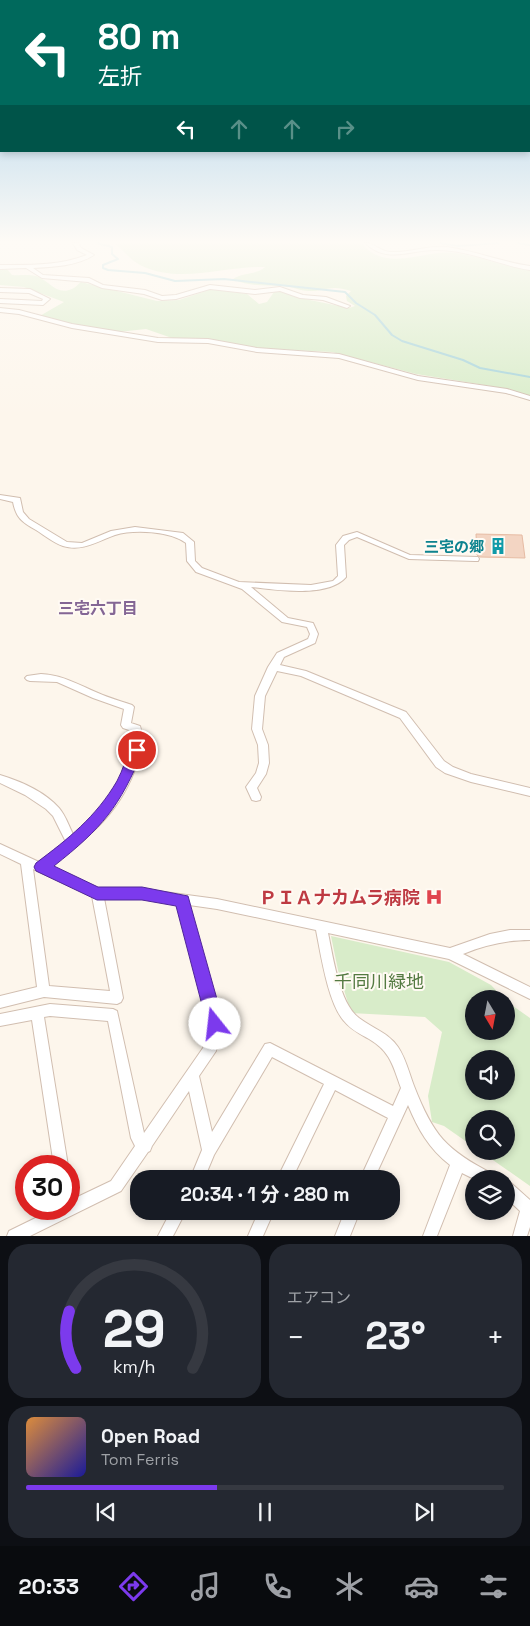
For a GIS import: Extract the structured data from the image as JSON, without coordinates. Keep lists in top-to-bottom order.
{
  "districts": ["三宅六丁目"],
  "parks": ["千同川緑地"],
  "places": {
    "building": ["三宅の郷"],
    "hospital": ["ＰＩＡナカムラ病院"]
  },
  "north": "bottom",
  "page": {
    "turn": ["80 m", "左折"],
    "limit": "30",
    "trip": "20:34 · 1 分 · 280 m",
    "tile": "エアコン",
    "heat": ["−", "23°", "+"],
    "song": ["Open Road", "Tom Ferris"],
    "tabs": "20:33",
    "gauge": ["29", "km/h"]
  }
}
